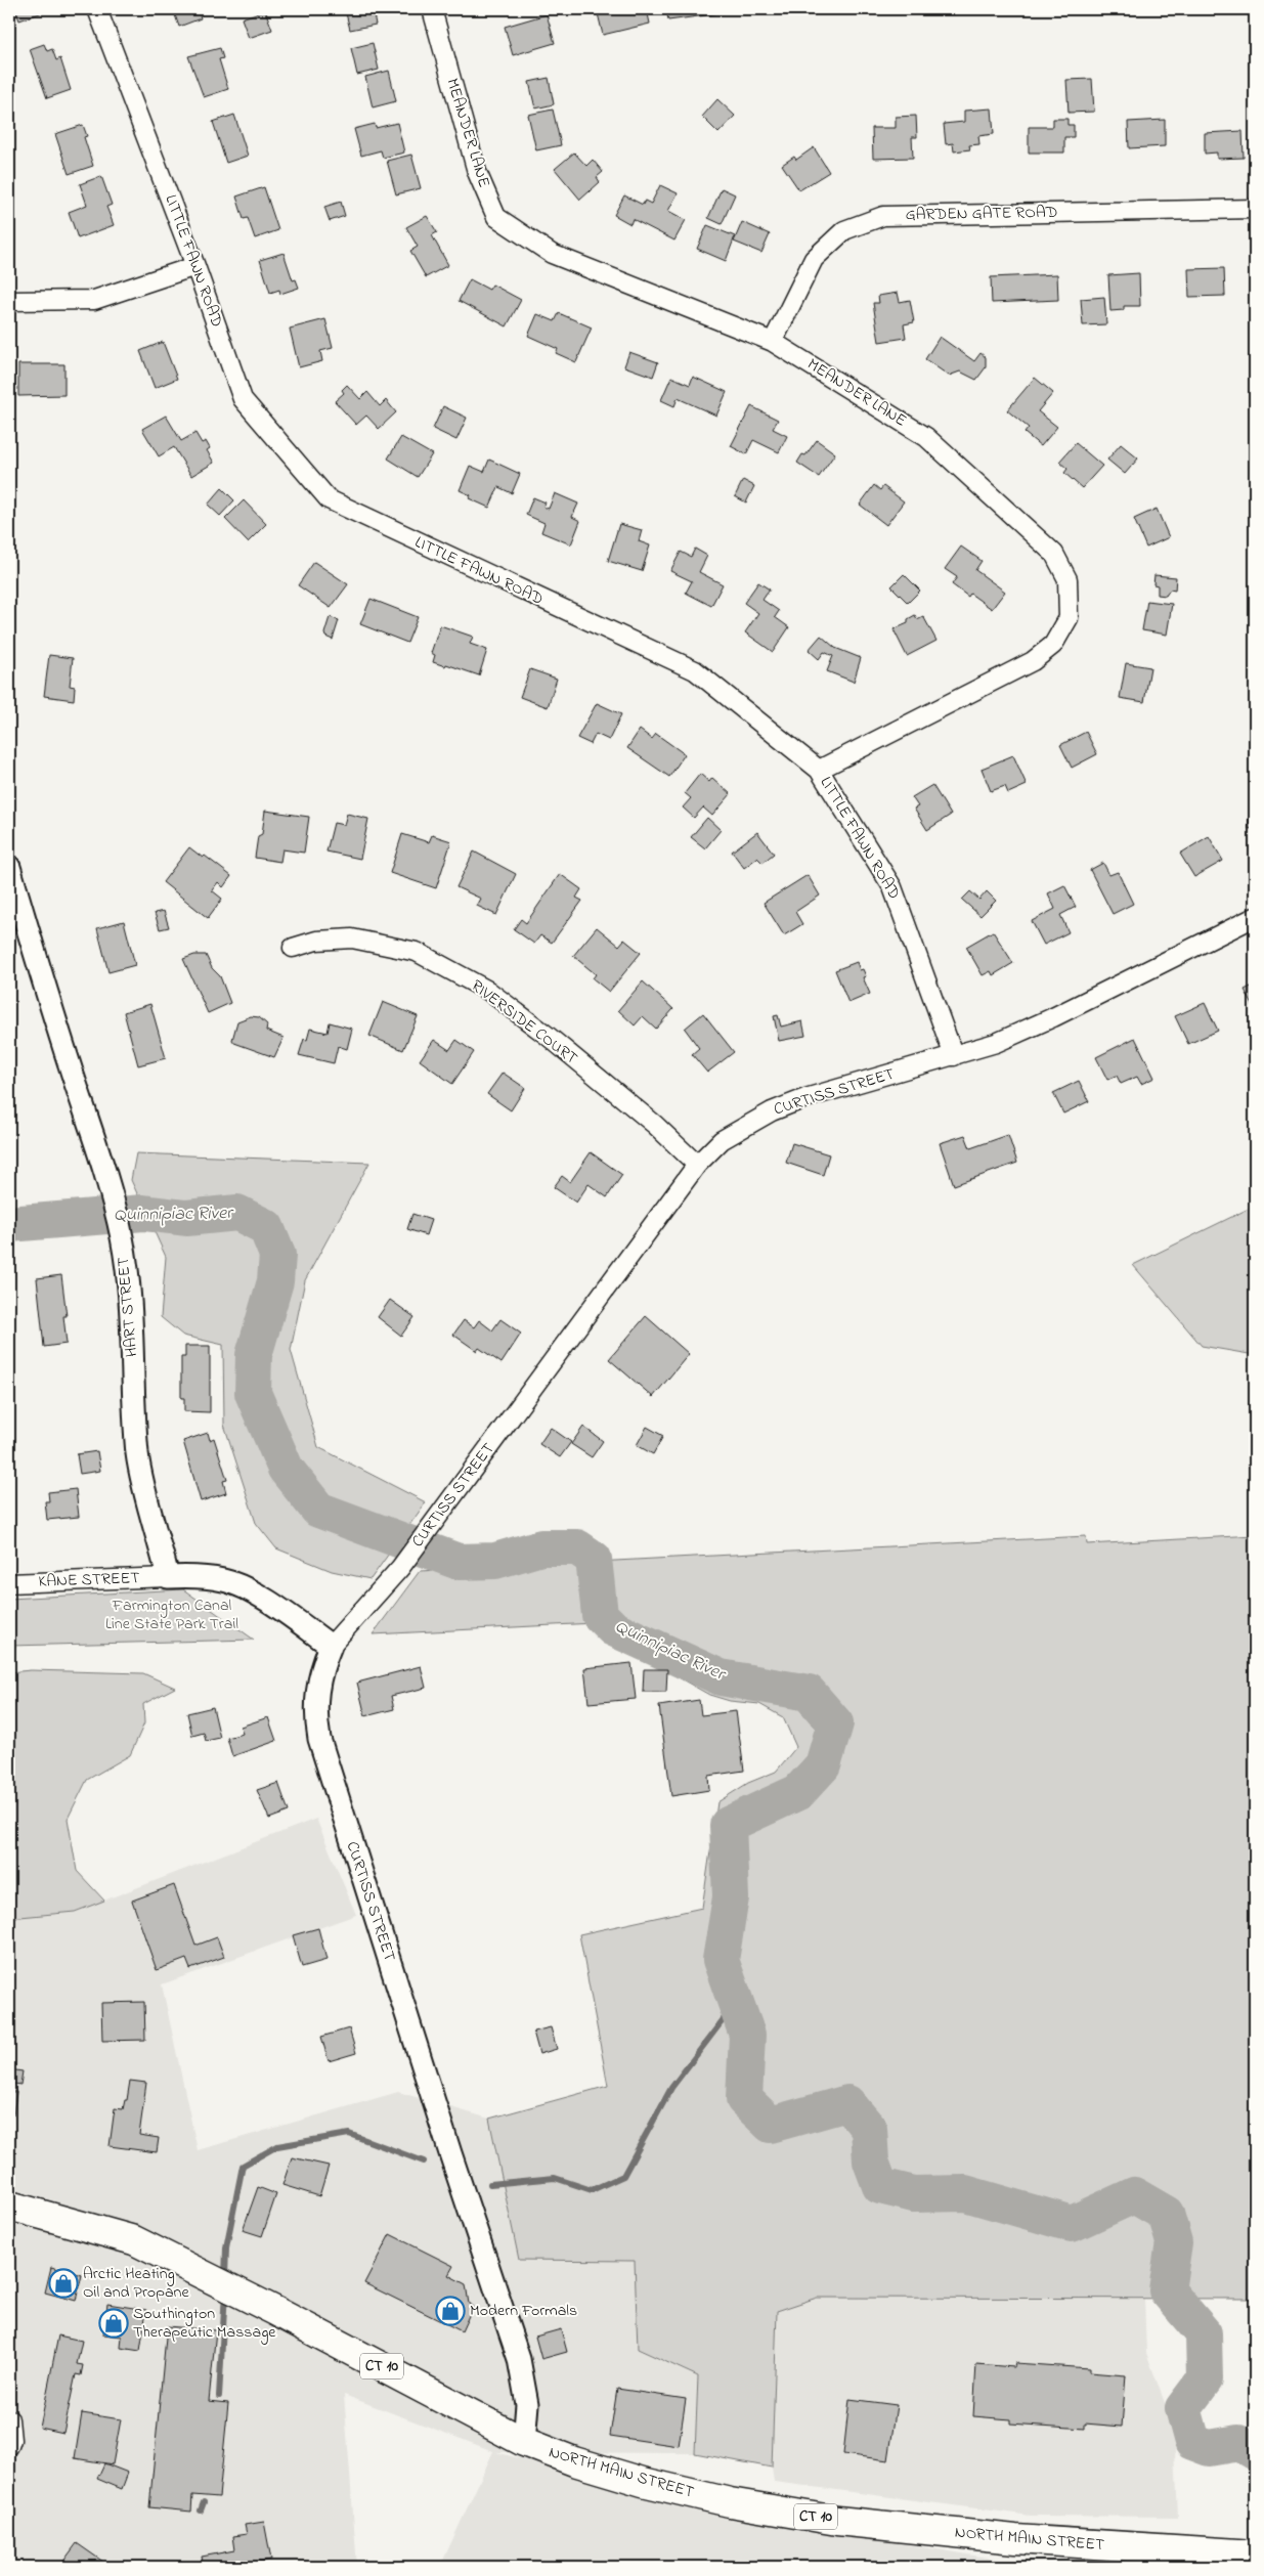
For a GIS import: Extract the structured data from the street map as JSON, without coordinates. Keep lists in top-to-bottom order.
{
  "streets": {
    "highway": ["CT 10", "NORTH MAIN STREET"],
    "street": [
      "MEANDER LANE",
      "GARDEN GATE ROAD",
      "LITTLE FAWN ROAD",
      "RIVERSIDE COURT",
      "CURTISS STREET",
      "HART STREET",
      "KANE STREET"
    ]
  },
  "crossings": [
    ["MEANDER LANE", "GARDEN GATE ROAD"],
    ["MEANDER LANE", "LITTLE FAWN ROAD"],
    ["LITTLE FAWN ROAD", "CURTISS STREET"],
    ["RIVERSIDE COURT", "CURTISS STREET"],
    ["CURTISS STREET", "NORTH MAIN STREET"],
    ["HART STREET", "KANE STREET"]
  ],
  "water": ["Quinnipiac River"],
  "parks": ["Farmington Canal Line State Park Trail"],
  "places": {
    "shop": ["Arctic Heating Oil and Propane", "Modern Formals", "Southington Therapeutic Massage"]
  }
}
